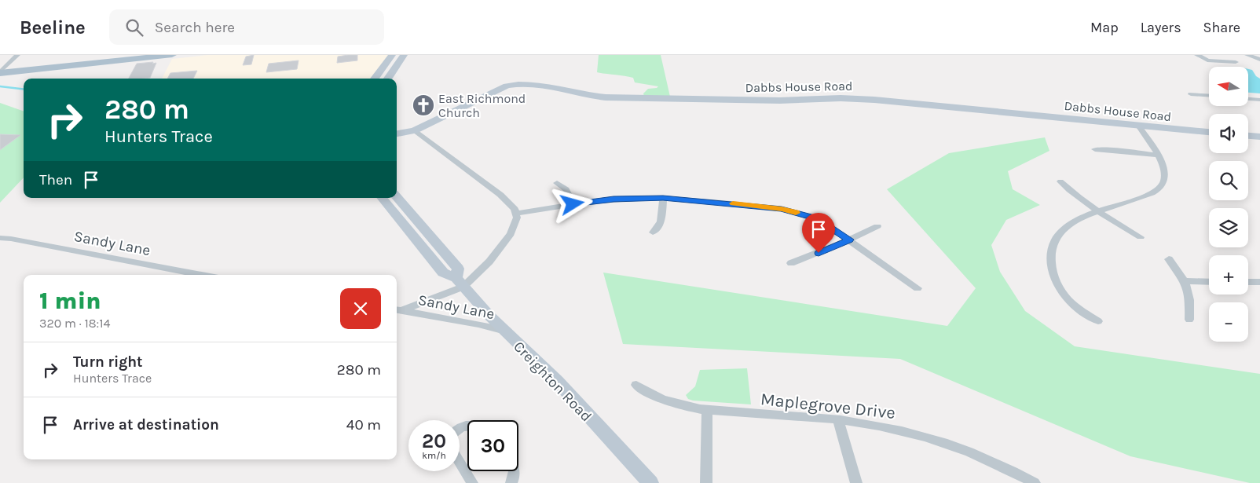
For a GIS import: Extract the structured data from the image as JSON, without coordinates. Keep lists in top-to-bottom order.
{
  "streets": {
    "main road": ["Creighton Road"],
    "street": ["Dabbs House Road", "Sandy Lane", "Maplegrove Drive"]
  },
  "crossings": [
    ["Sandy Lane", "Creighton Road"]
  ],
  "places": {
    "church": ["East Richmond Church"]
  },
  "north": "left",
  "page": {
    "header": "Beeline",
    "search": "Search here",
    "nav": ["Map", "Layers", "Share"],
    "map_buttons": ["+", "−"],
    "turn": ["280 m", "Hunters Trace"],
    "then": "Then",
    "heading": ["1 min", "320 m · 18:14"],
    "list": [
      {
        "name": "Turn right",
        "note": "Hunters Trace",
        "value": "280 m"
      },
      {
        "name": "Arrive at destination",
        "value": "40 m"
      }
    ],
    "speed": "20 km/h",
    "limit": "30"
  }
}
